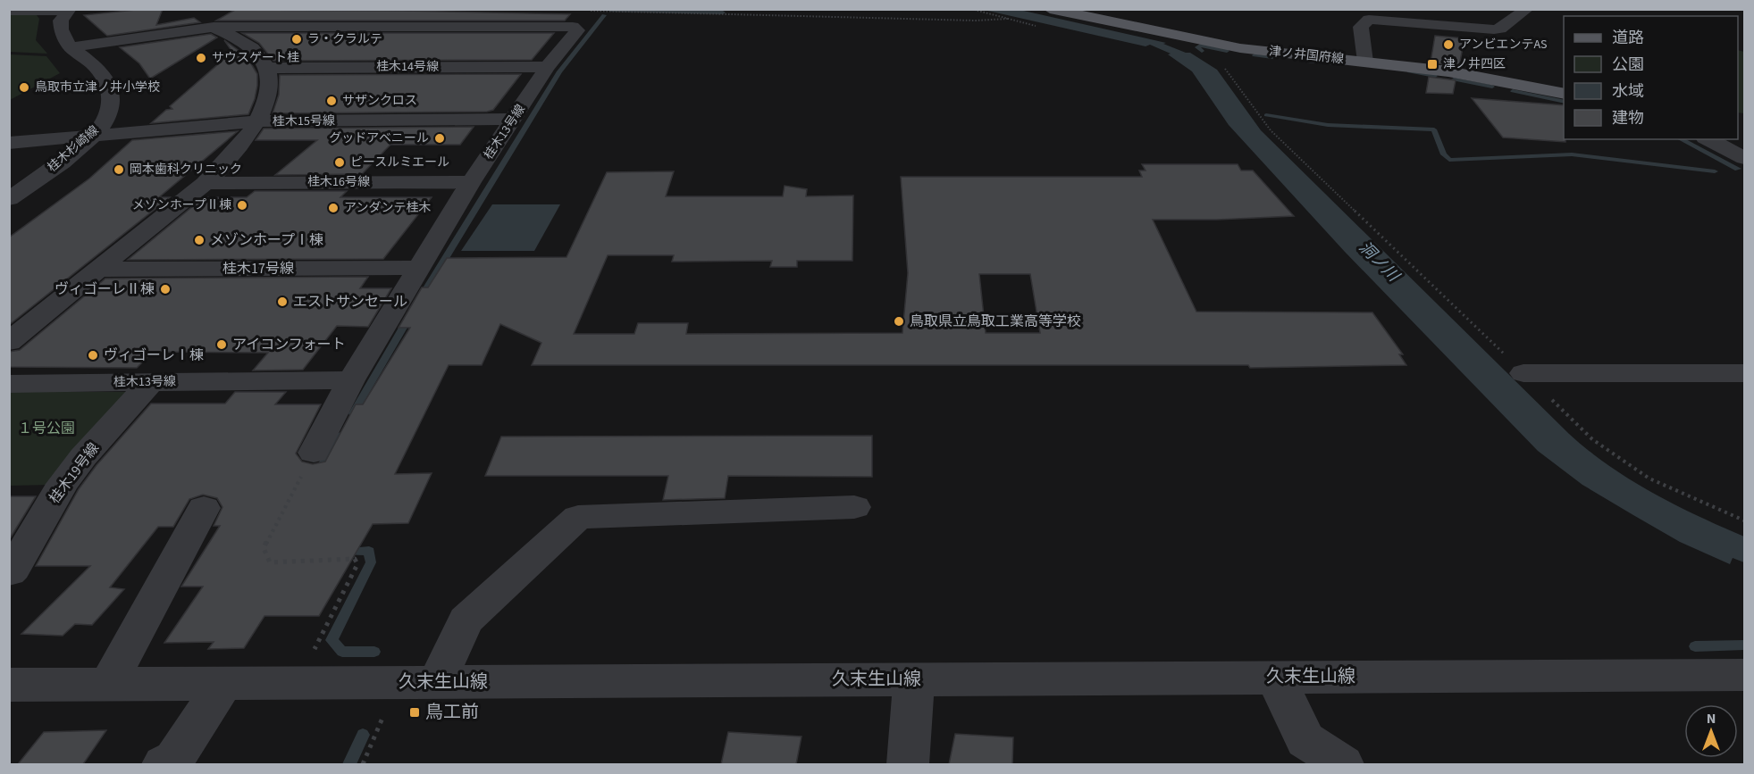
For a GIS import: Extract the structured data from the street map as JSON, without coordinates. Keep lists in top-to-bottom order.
{
  "streets": {
    "main road": ["津ノ井国府線"],
    "street": [
      "桂木14号線",
      "桂木15号線",
      "桂木13号線",
      "桂木杉崎線",
      "桂木16号線",
      "桂木17号線",
      "桂木19号線",
      "久末生山線"
    ]
  },
  "crossings": [
    ["桂木14号線", "桂木13号線"],
    ["桂木15号線", "桂木13号線"],
    ["桂木15号線", "桂木杉崎線"],
    ["桂木13号線", "桂木杉崎線"],
    ["桂木13号線", "桂木16号線"],
    ["桂木13号線", "桂木17号線"],
    ["桂木13号線", "桂木19号線"]
  ],
  "water": ["洞ノ川"],
  "parks": ["１号公園"],
  "places": {
    "other": [
      "ラ・クラルテ",
      "アンビエンテAS",
      "サウスゲート桂",
      "鳥取市立津ノ井小学校",
      "サザンクロス",
      "グッドアベニール",
      "ピースルミエール",
      "岡本歯科クリニック",
      "メゾンホープⅡ棟",
      "アンダンテ桂木",
      "メゾンホープⅠ棟",
      "ヴィゴーレⅡ棟",
      "エストサンセール",
      "鳥取県立鳥取工業高等学校",
      "アイコンフォート",
      "ヴィゴーレⅠ棟"
    ],
    "transit": ["津ノ井四区", "鳥工前"]
  },
  "legend": [
    "道路",
    "公園",
    "水域",
    "建物"
  ],
  "north": "top"
}
